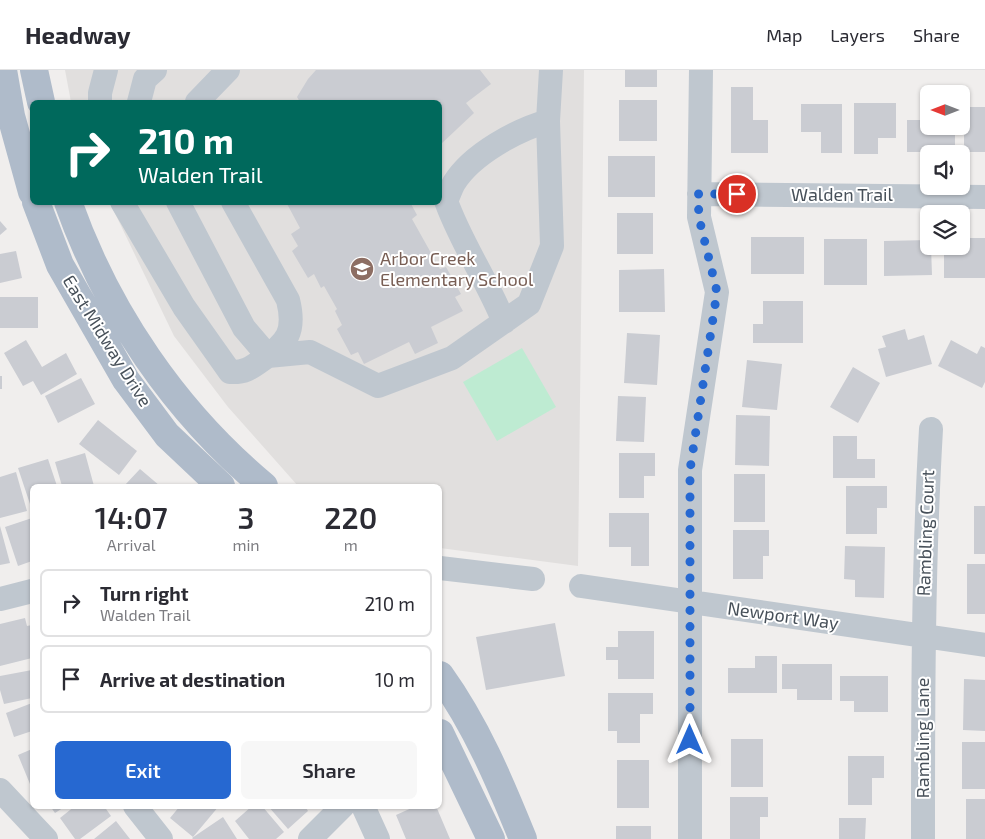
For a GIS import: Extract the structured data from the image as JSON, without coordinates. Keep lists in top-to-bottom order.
{
  "streets": {
    "main road": ["East Midway Drive"],
    "street": [
      "Walden Trail",
      "Rambling Court",
      "Newport Way",
      "Rambling Lane"
    ]
  },
  "crossings": [
    ["Rambling Court", "Newport Way"],
    ["Rambling Court", "Rambling Lane"],
    ["Newport Way", "Rambling Lane"]
  ],
  "places": {
    "school or university": ["Arbor Creek Elementary School"]
  },
  "north": "left",
  "page": {
    "header": "Headway",
    "nav": ["Map", "Layers", "Share"],
    "turn": ["210 m", "Walden Trail"],
    "eta": [
      "14:07",
      "Arrival",
      "3",
      "min",
      "220",
      "m"
    ],
    "list": [
      {
        "name": "Turn right",
        "note": "Walden Trail",
        "value": "210 m"
      },
      {
        "name": "Arrive at destination",
        "value": "10 m"
      }
    ],
    "buttons": ["Exit", "Share"]
  }
}
